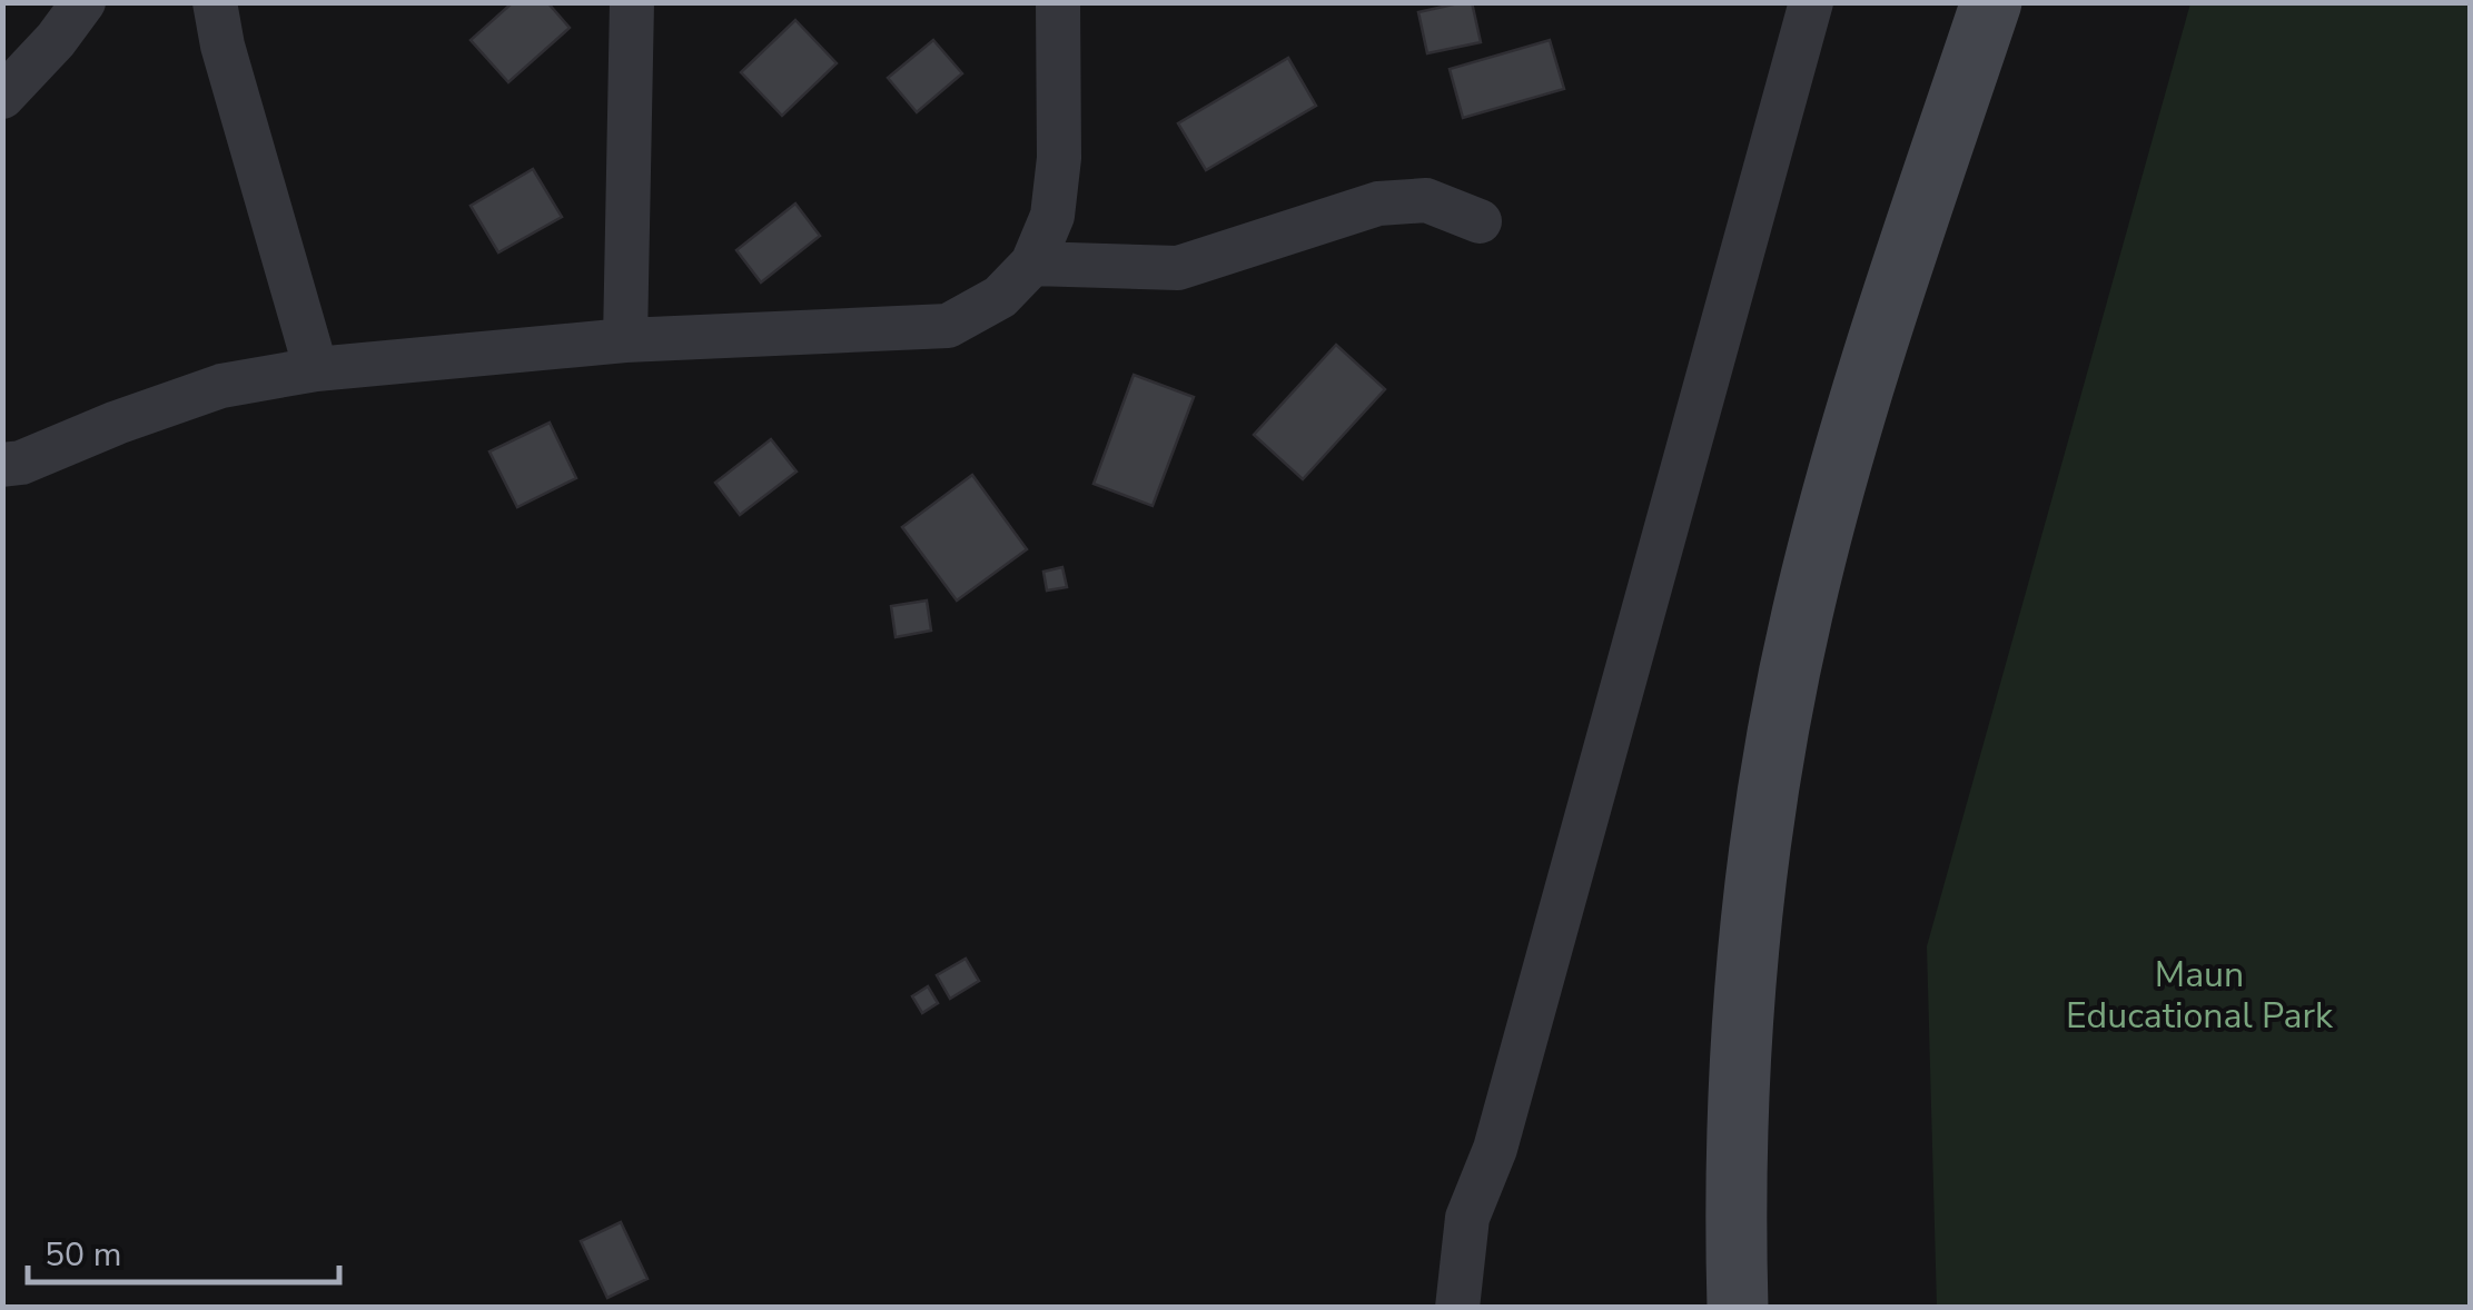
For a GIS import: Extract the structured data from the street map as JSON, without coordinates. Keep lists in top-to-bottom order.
{
  "parks": ["Maun Educational Park"],
  "scale_bar": "50 m"
}
